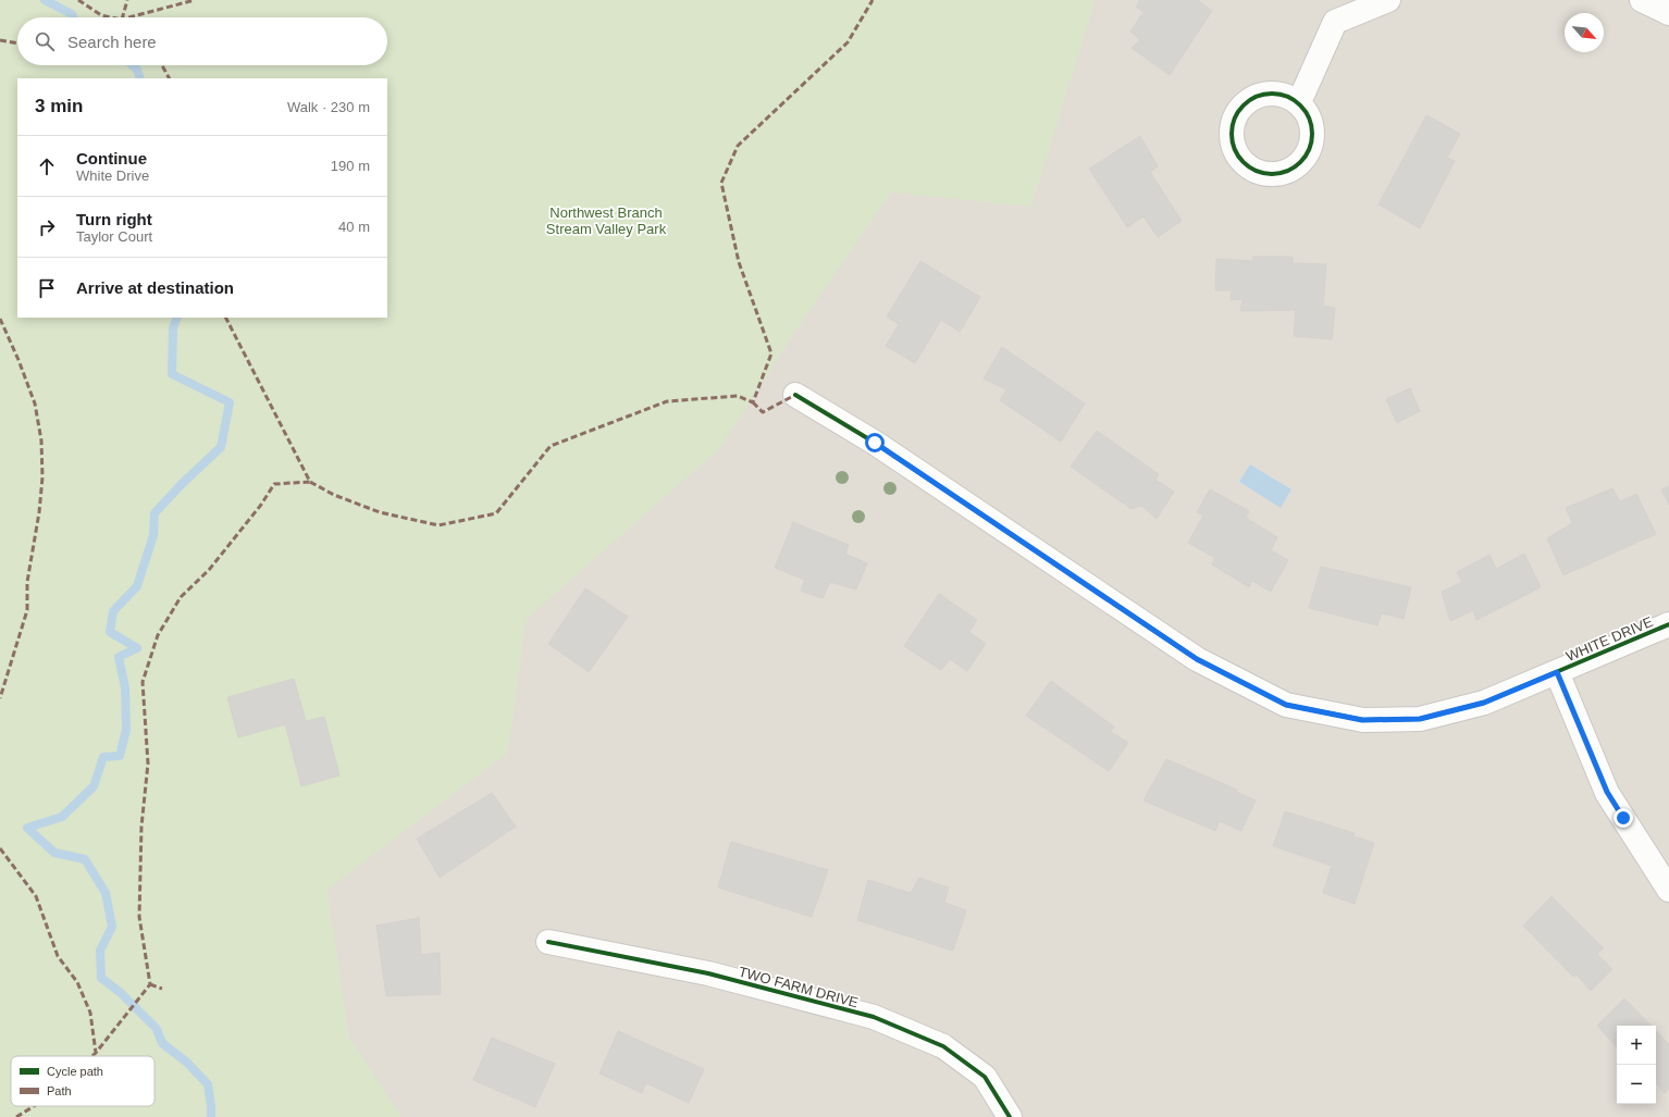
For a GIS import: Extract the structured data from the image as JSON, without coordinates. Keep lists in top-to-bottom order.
{
  "streets": {
    "street": ["WHITE DRIVE", "TWO FARM DRIVE"]
  },
  "parks": ["Northwest Branch Stream Valley Park"],
  "legend": ["Cycle path", "Path"],
  "north": "bottom right",
  "page": {
    "search": "Search here",
    "heading": ["3 min", "Walk · 230 m"],
    "list": [
      ["Continue", "White Drive", "190 m"],
      ["Turn right", "Taylor Court", "40 m"],
      "Arrive at destination"
    ],
    "map_buttons": ["+", "−"]
  }
}
